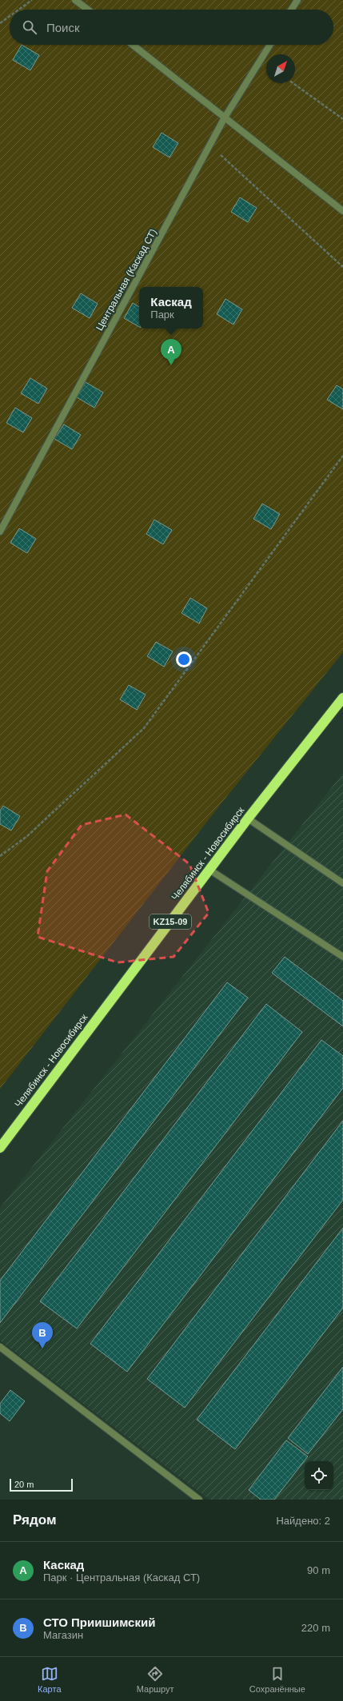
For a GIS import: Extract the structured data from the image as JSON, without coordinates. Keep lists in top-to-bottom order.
{
  "streets": {
    "highway": ["Челябинск - Новосибирск", "KZ15-09"],
    "street": ["Центральная (Каскад СТ)"]
  },
  "scale_bar": "20 m",
  "north": "top right",
  "page": {
    "search": "Поиск",
    "popup": ["Каскад", "Парк"],
    "pins": ["A", "B"],
    "scale": "20 m",
    "heading": ["Рядом", "Найдено: 2"],
    "list": [
      {
        "mark": "A",
        "name": "Каскад",
        "note": "Парк · Центральная (Каскад СТ)",
        "value": "90 m"
      },
      {
        "mark": "B",
        "name": "СТО Приишимский",
        "note": "Магазин",
        "value": "220 m"
      }
    ],
    "nav": ["Карта", "Маршрут", "Сохранённые"]
  }
}
